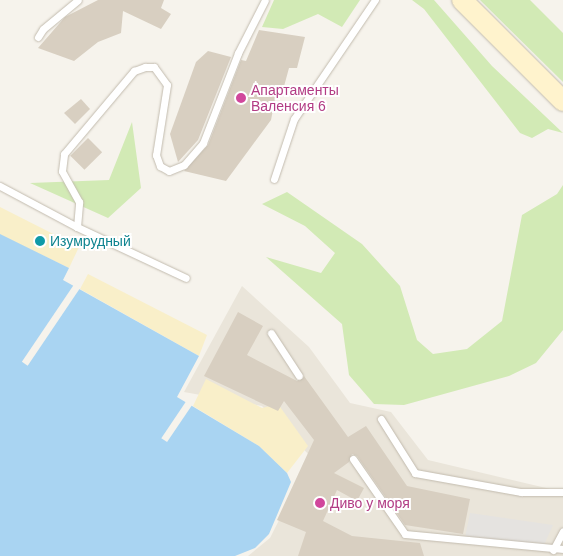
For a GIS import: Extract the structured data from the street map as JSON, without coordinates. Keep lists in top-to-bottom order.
{
  "places": ["Апартаменты Валенсия 6", "Изумрудный", "Диво у моря"]
}
